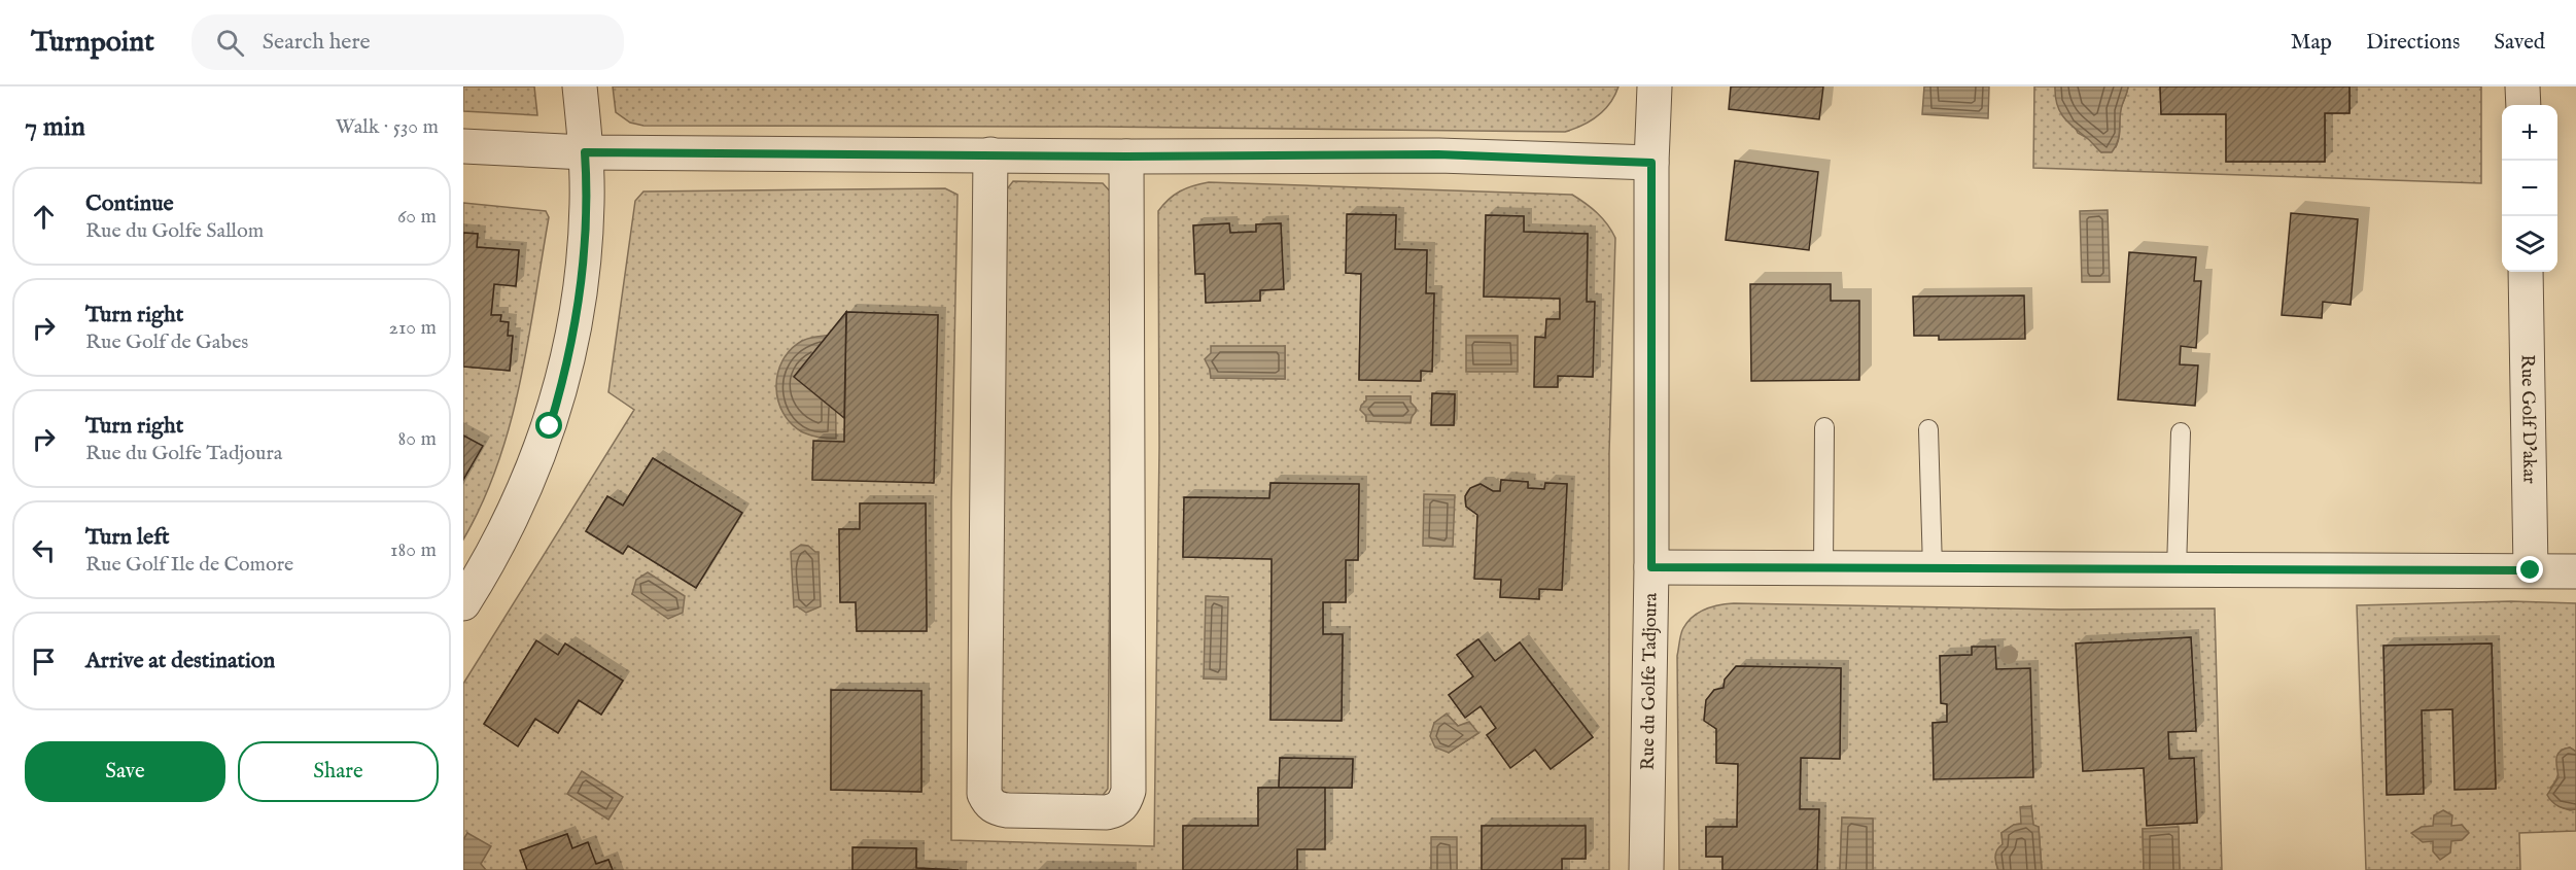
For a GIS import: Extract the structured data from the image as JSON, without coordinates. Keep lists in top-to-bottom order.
{
  "streets": {
    "street": ["Rue Golf D'akar", "Rue du Golfe Tadjoura"]
  },
  "page": {
    "header": "Turnpoint",
    "search": "Search here",
    "nav": ["Map", "Directions", "Saved"],
    "heading": ["7 min", "Walk · 530 m"],
    "map_buttons": ["+", "−"],
    "list": [
      ["Continue", "Rue du Golfe Sallom", "60 m"],
      ["Turn right", "Rue Golf de Gabes", "210 m"],
      ["Turn right", "Rue du Golfe Tadjoura", "80 m"],
      ["Turn left", "Rue Golf Ile de Comore", "180 m"],
      "Arrive at destination"
    ],
    "buttons": ["Save", "Share"]
  }
}
